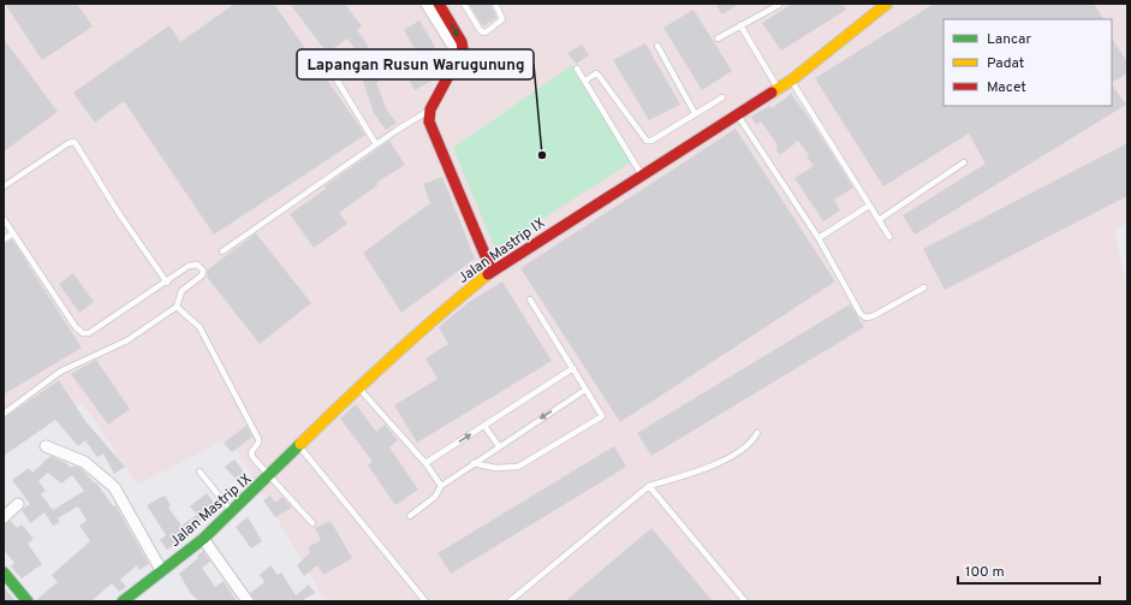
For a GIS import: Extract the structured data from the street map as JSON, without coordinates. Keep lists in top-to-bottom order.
{
  "streets": {
    "street": ["Jalan Mastrip IX"]
  },
  "places": ["Lapangan Rusun Warugunung"],
  "legend": ["Lancar", "Padat", "Macet"],
  "scale_bar": "100 m"
}
